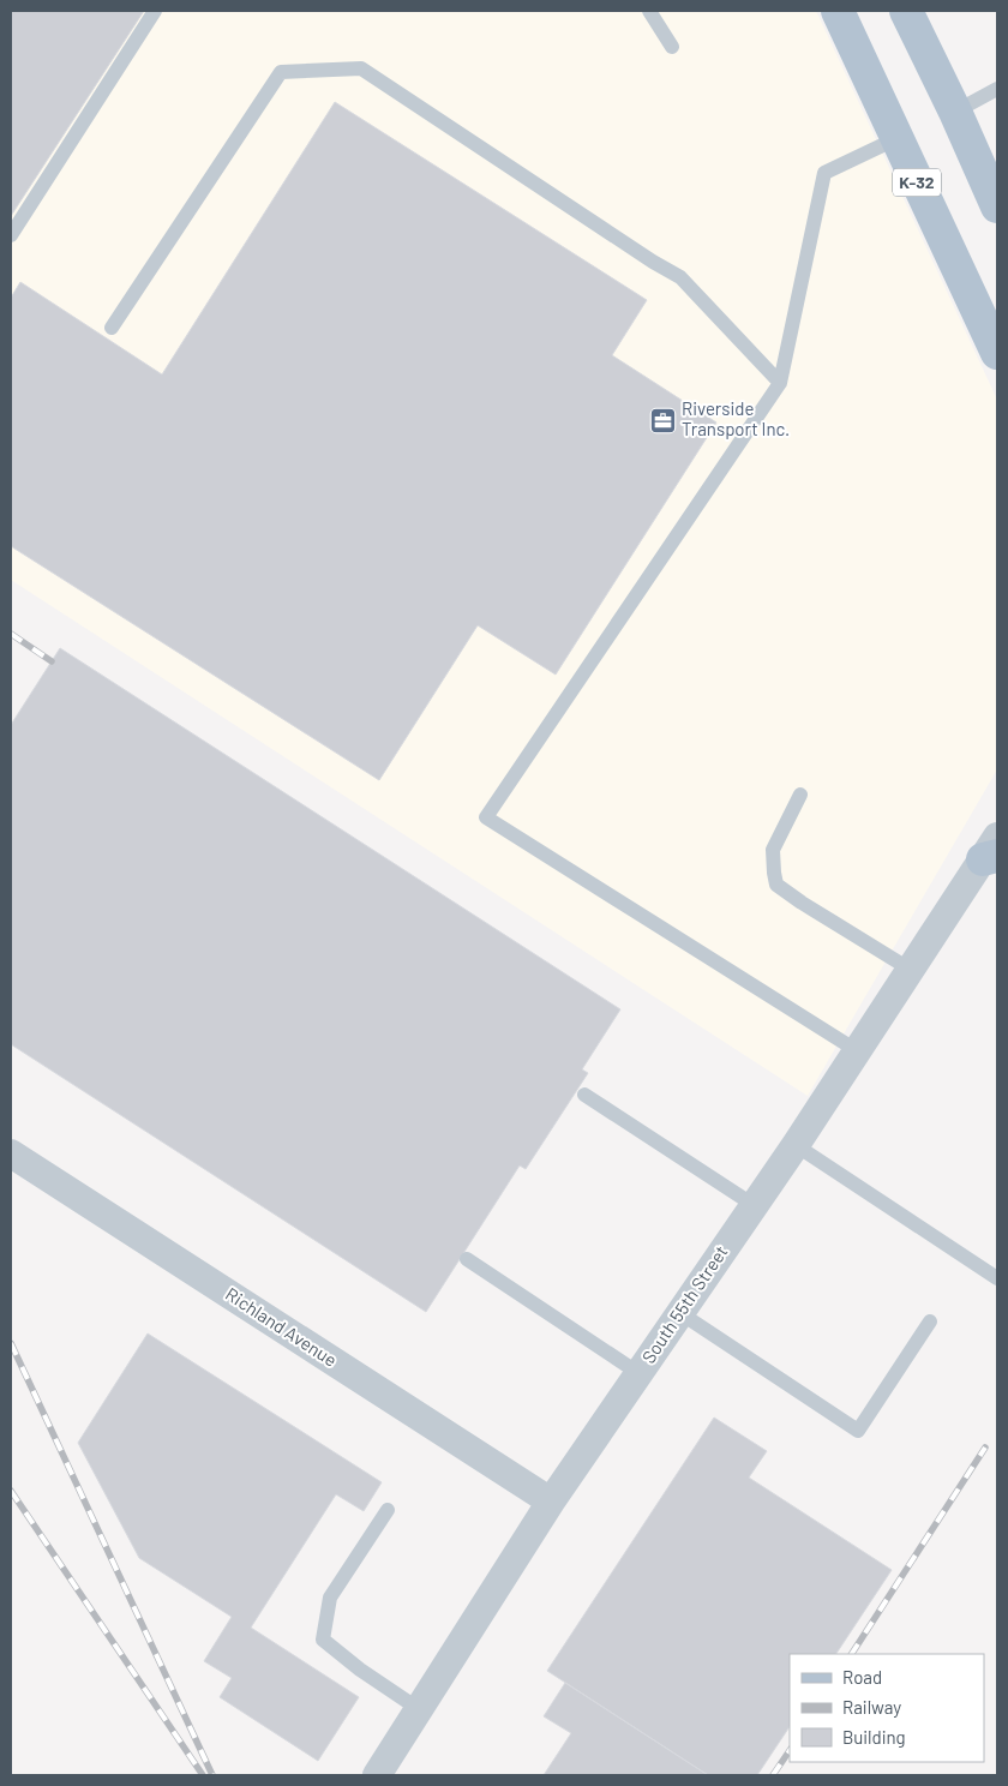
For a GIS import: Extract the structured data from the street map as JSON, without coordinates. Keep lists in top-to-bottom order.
{
  "streets": {
    "main road": ["K-32"],
    "street": ["South 55th Street", "Richland Avenue"]
  },
  "crossings": [
    ["South 55th Street", "Richland Avenue"]
  ],
  "places": {
    "office": ["Riverside Transport Inc."]
  },
  "legend": ["Road", "Railway", "Building"]
}
